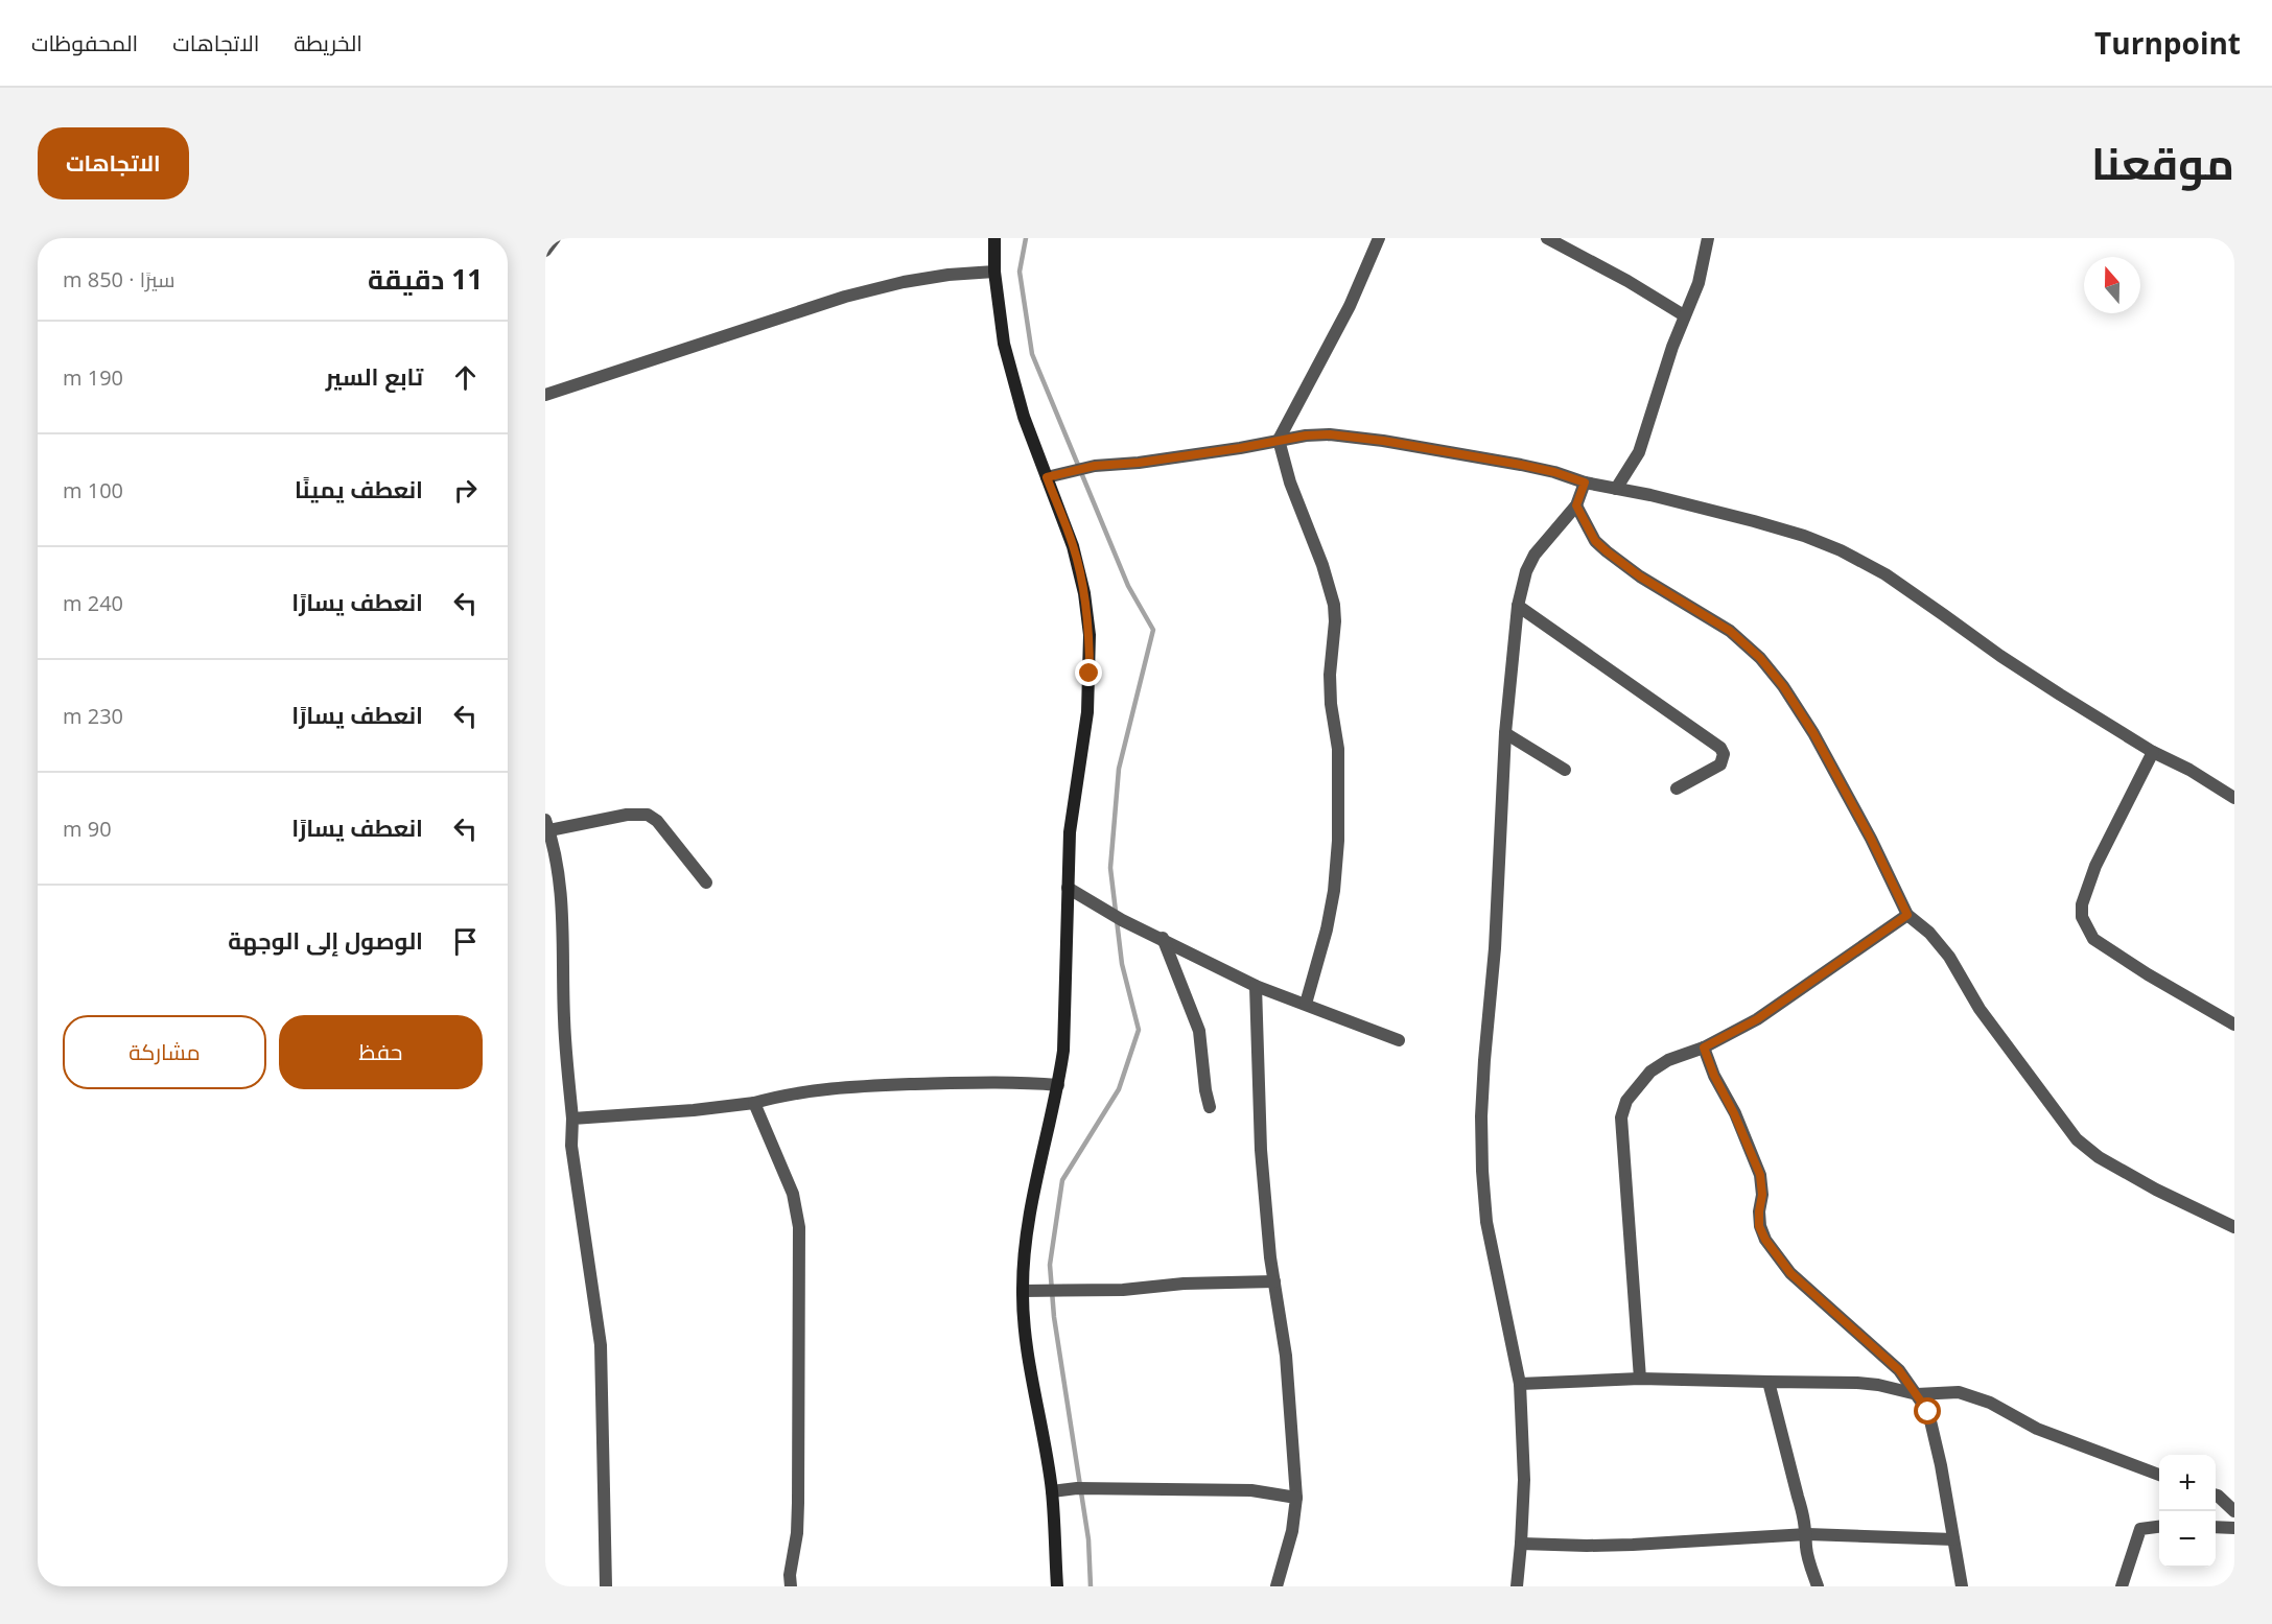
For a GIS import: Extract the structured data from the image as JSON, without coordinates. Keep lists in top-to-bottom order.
{
  "north": "top",
  "page": {
    "header": "Turnpoint",
    "nav": ["الخريطة", "الاتجاهات", "المحفوظات"],
    "title": "موقعنا",
    "buttons": [
      "الاتجاهات",
      ["حفظ", "مشاركة"]
    ],
    "heading": ["11 دقيقة", "سيرًا · 850 m"],
    "list": [
      ["تابع السير", "190 m"],
      ["انعطف يمينًا", "100 m"],
      ["انعطف يسارًا", "240 m"],
      ["انعطف يسارًا", "230 m"],
      ["انعطف يسارًا", "90 m"],
      "الوصول إلى الوجهة"
    ],
    "map_buttons": ["+", "−"]
  }
}
